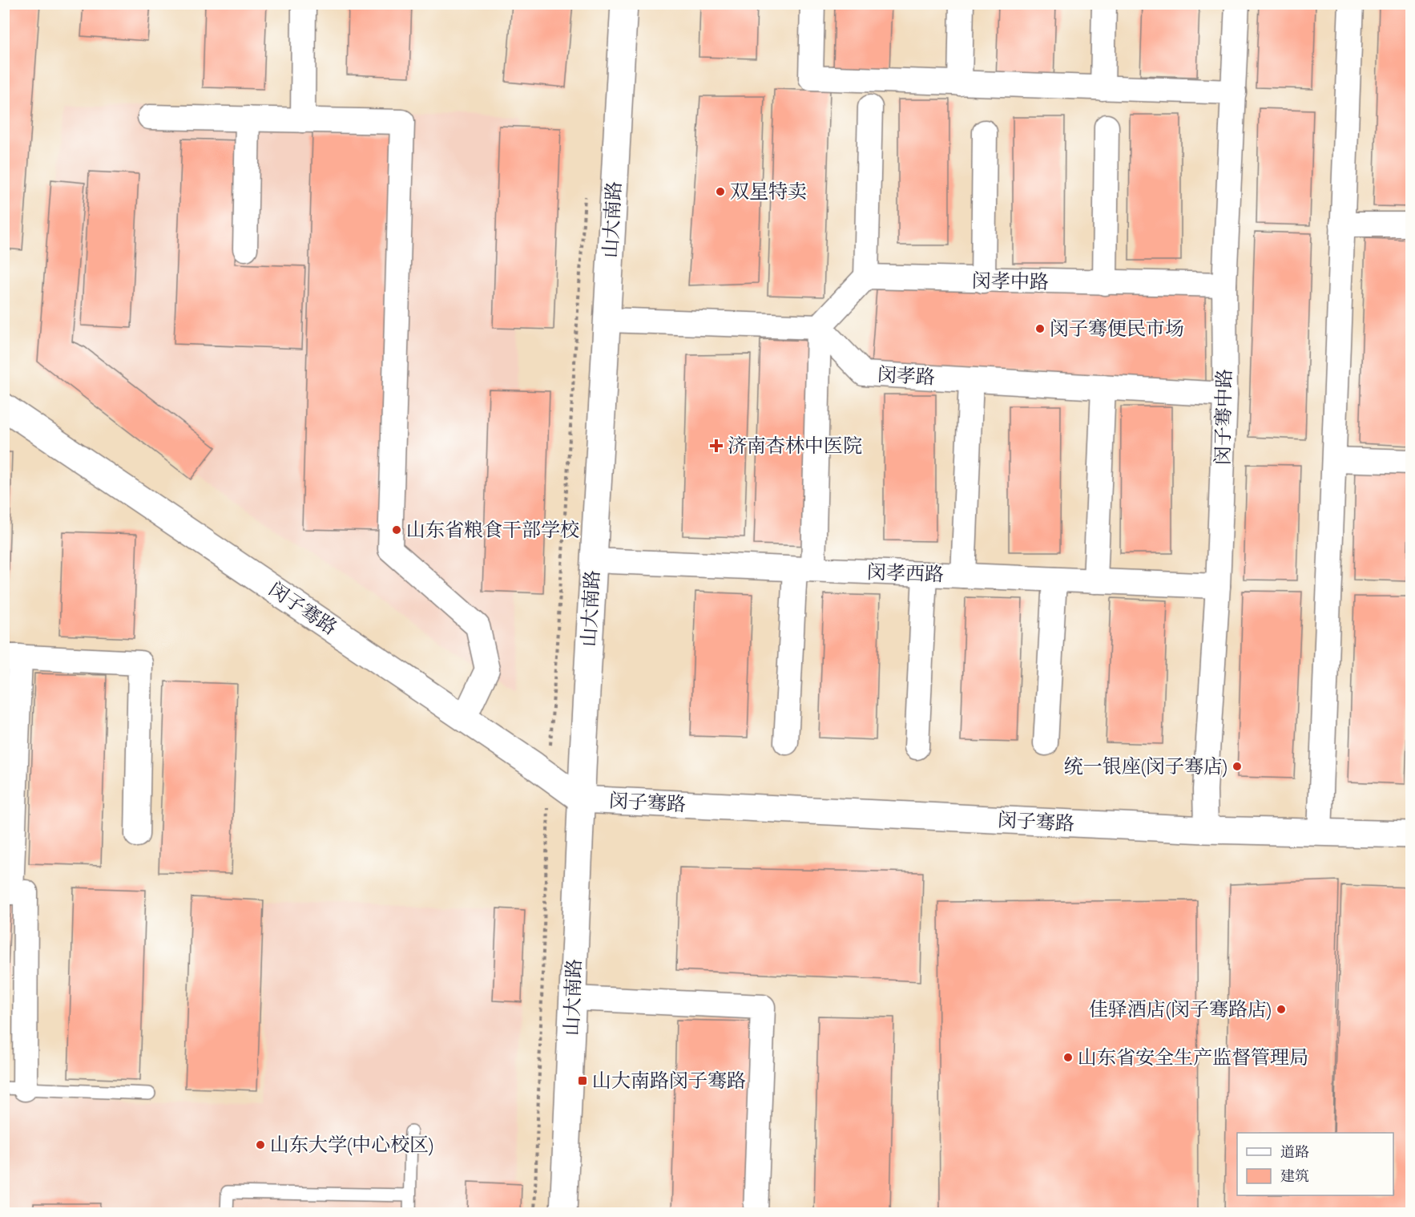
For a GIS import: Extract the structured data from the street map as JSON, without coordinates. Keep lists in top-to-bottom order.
{
  "streets": {
    "street": [
      "山大南路",
      "闵孝中路",
      "闵孝路",
      "闵子骞中路",
      "闵孝西路",
      "闵子骞路"
    ]
  },
  "crossings": [
    ["山大南路", "闵孝西路"],
    ["山大南路", "闵子骞路"],
    ["闵孝中路", "闵子骞中路"],
    ["闵孝路", "闵子骞中路"],
    ["闵子骞中路", "闵孝西路"],
    ["闵子骞中路", "闵子骞路"]
  ],
  "places": {
    "other": [
      "双星特卖",
      "闵子骞便民市场",
      "山东省粮食干部学校",
      "统一银座(闵子骞店)",
      "佳驿酒店(闵子骞路店)",
      "山东省安全生产监督管理局",
      "山东大学(中心校区)"
    ],
    "health": ["济南杏林中医院"],
    "transit": ["山大南路闵子骞路"]
  },
  "legend": ["道路", "建筑"]
}
